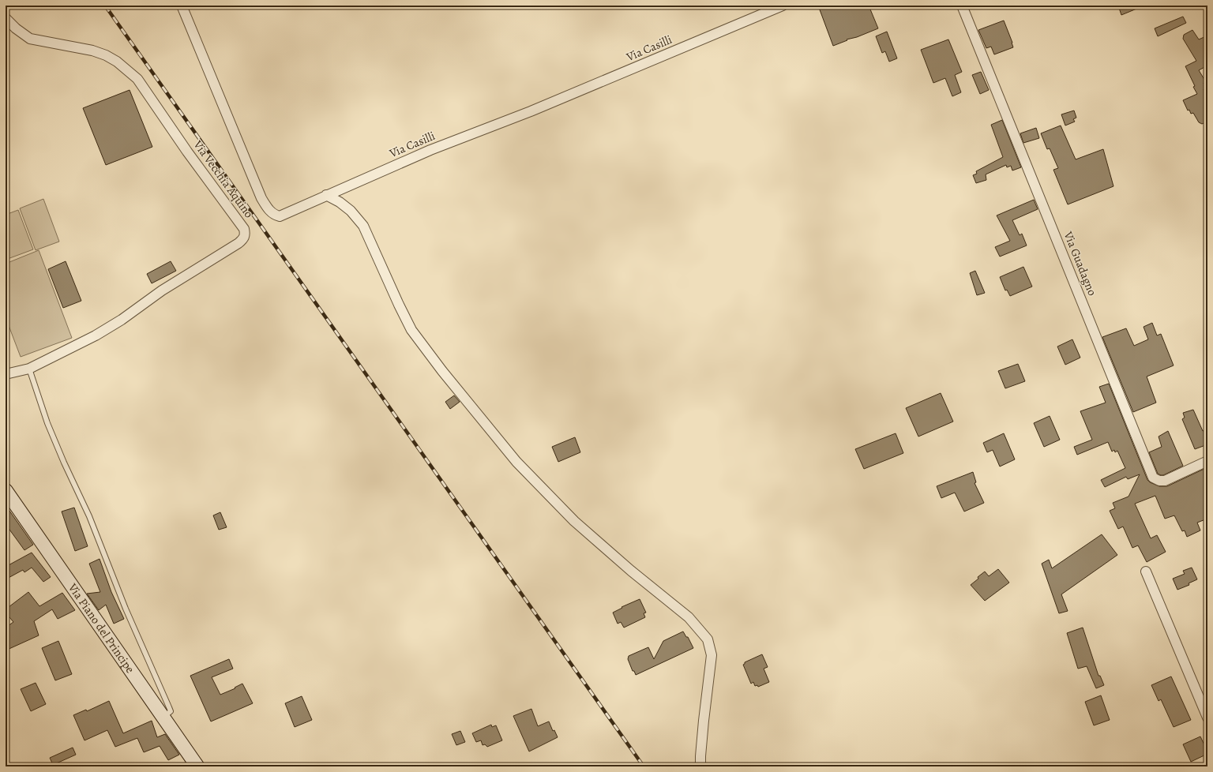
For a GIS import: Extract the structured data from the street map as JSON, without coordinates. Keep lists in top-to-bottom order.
{
  "streets": {
    "street": [
      "Via Casilli",
      "Via Vecchia Aquino",
      "Via Guadagno",
      "Via Piano del Principe"
    ]
  }
}
